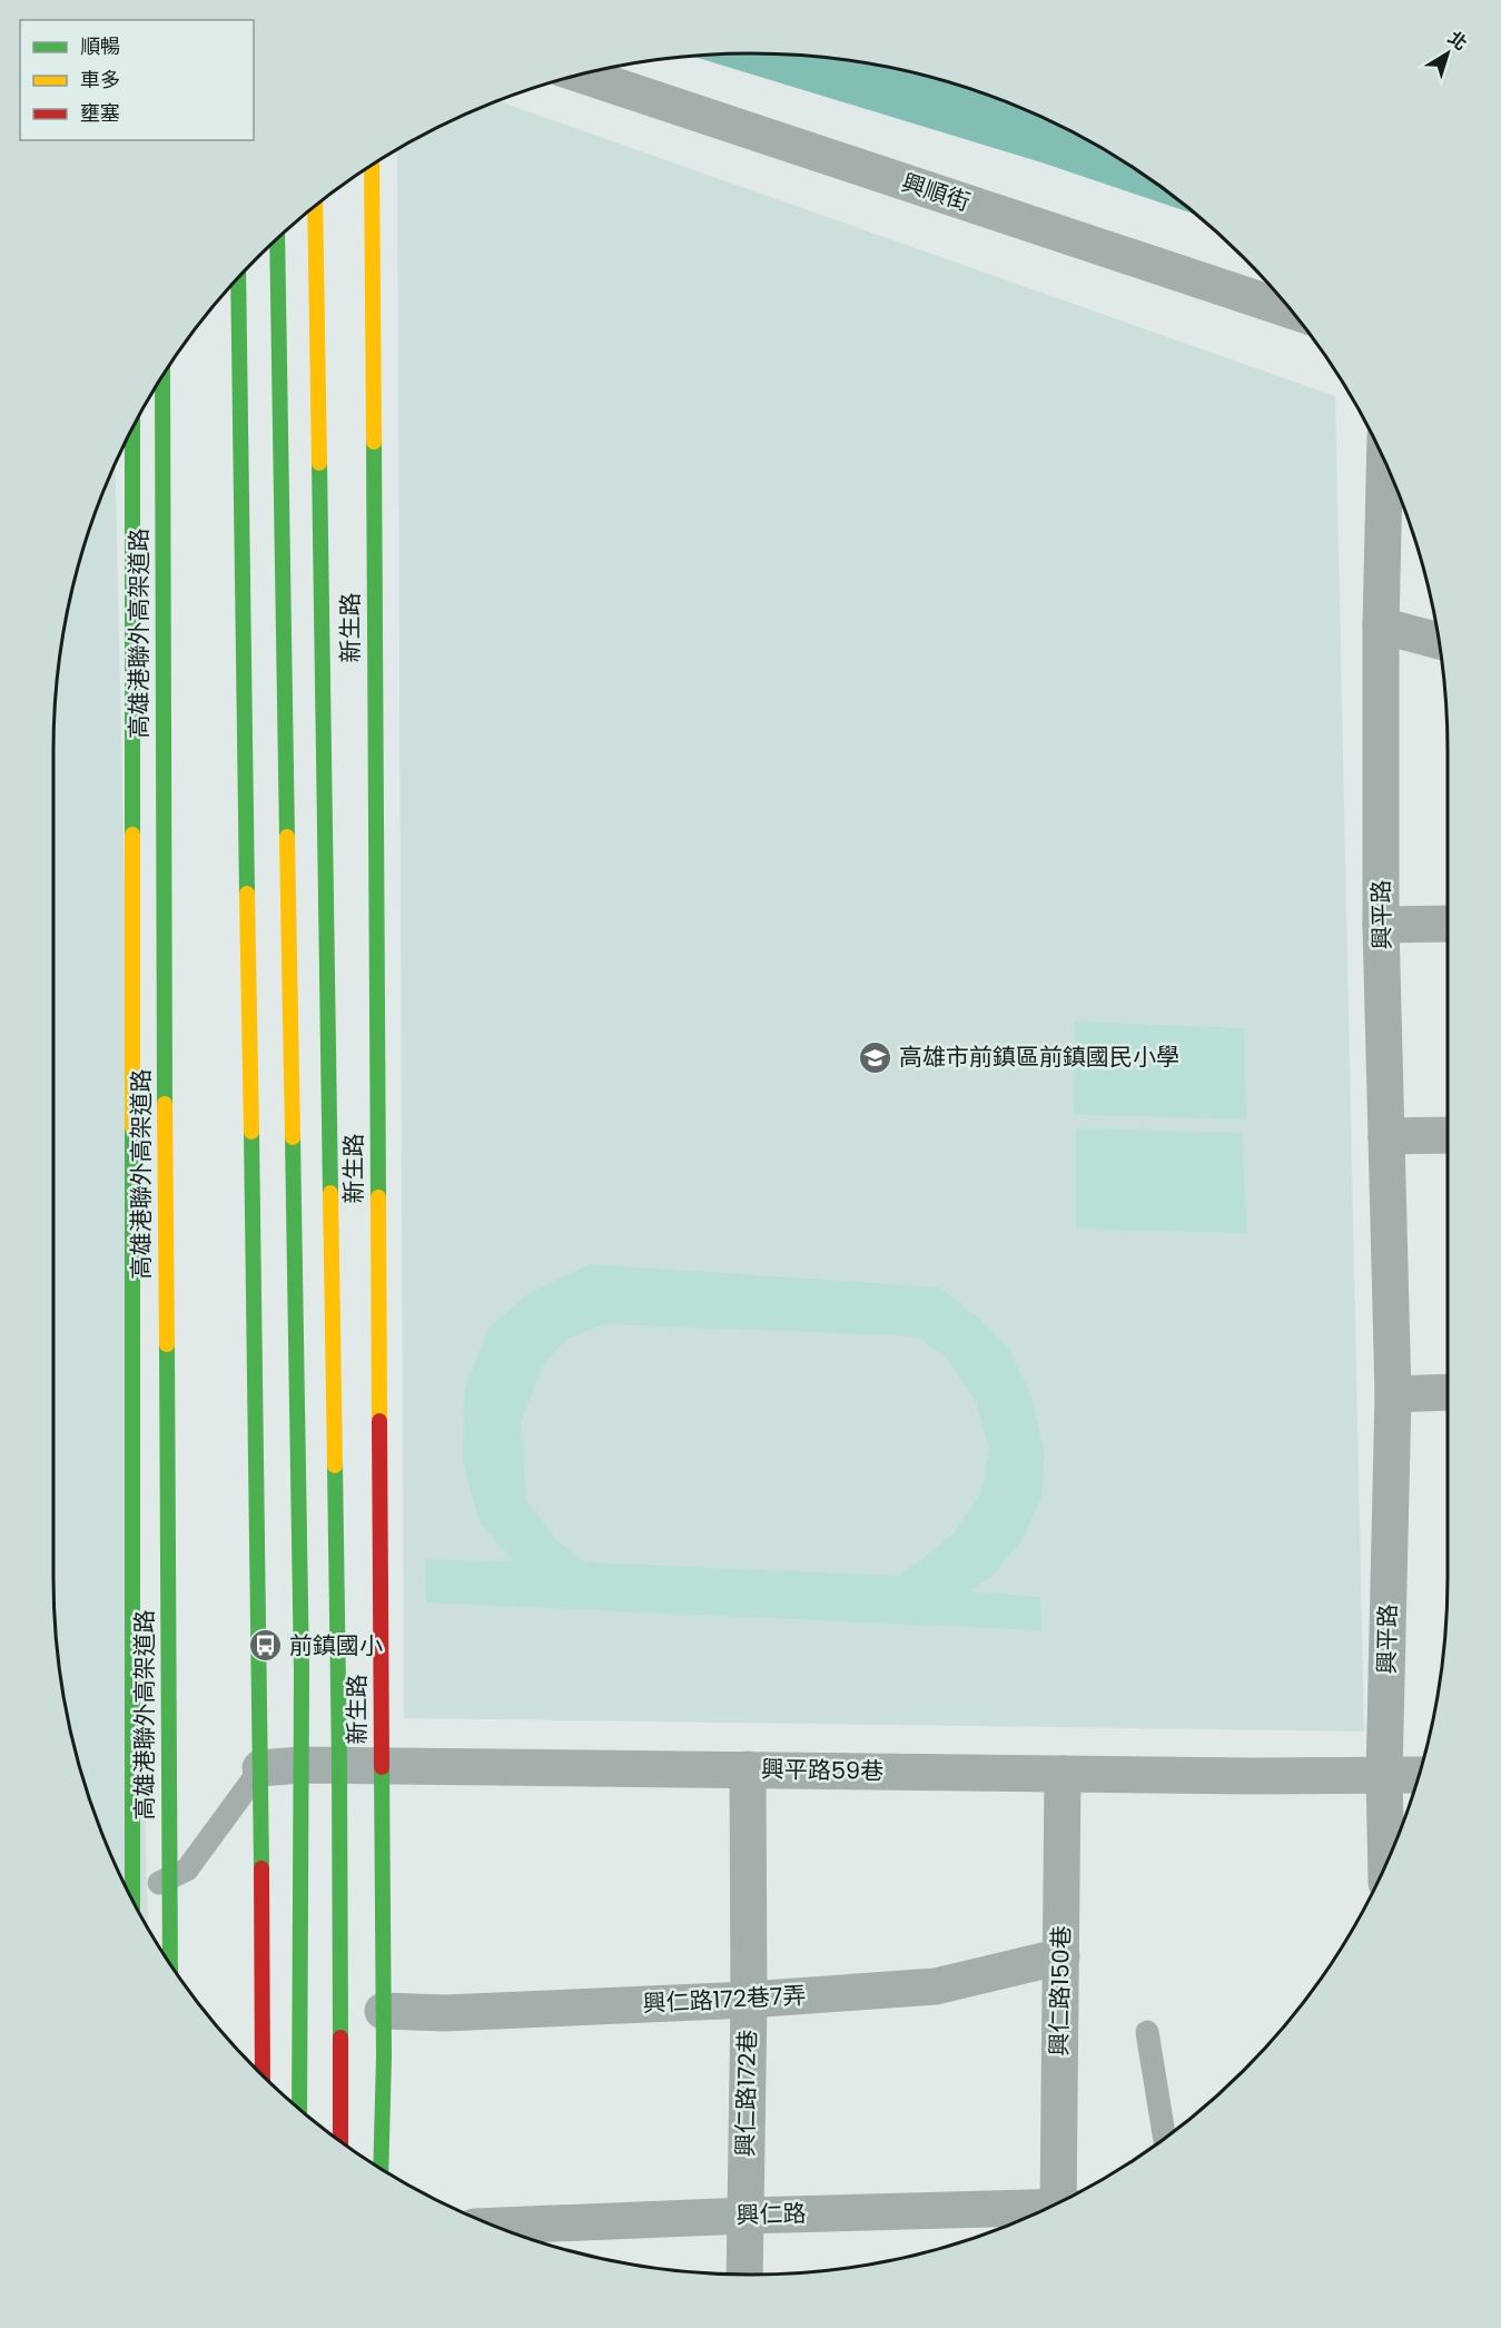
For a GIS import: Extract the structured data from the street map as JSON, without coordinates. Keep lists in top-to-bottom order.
{
  "streets": {
    "main road": ["新生路", "高雄港聯外高架道路"],
    "street": [
      "興順街",
      "興平路",
      "興平路59巷",
      "興仁路150巷",
      "興仁路172巷7弄",
      "興仁路172巷",
      "興仁路"
    ]
  },
  "crossings": [
    ["新生路", "興平路59巷"],
    ["新生路", "興仁路172巷7弄"],
    ["興平路", "興平路59巷"],
    ["興平路59巷", "興仁路150巷"],
    ["興平路59巷", "興仁路172巷"],
    ["興仁路150巷", "興仁路172巷7弄"],
    ["興仁路172巷7弄", "興仁路172巷"],
    ["興仁路172巷", "興仁路"]
  ],
  "places": {
    "school or university": ["高雄市前鎮區前鎮國民小學"],
    "bus stop": ["前鎮國小"]
  },
  "legend": ["順暢", "車多", "壅塞"],
  "north": "top right"
}
